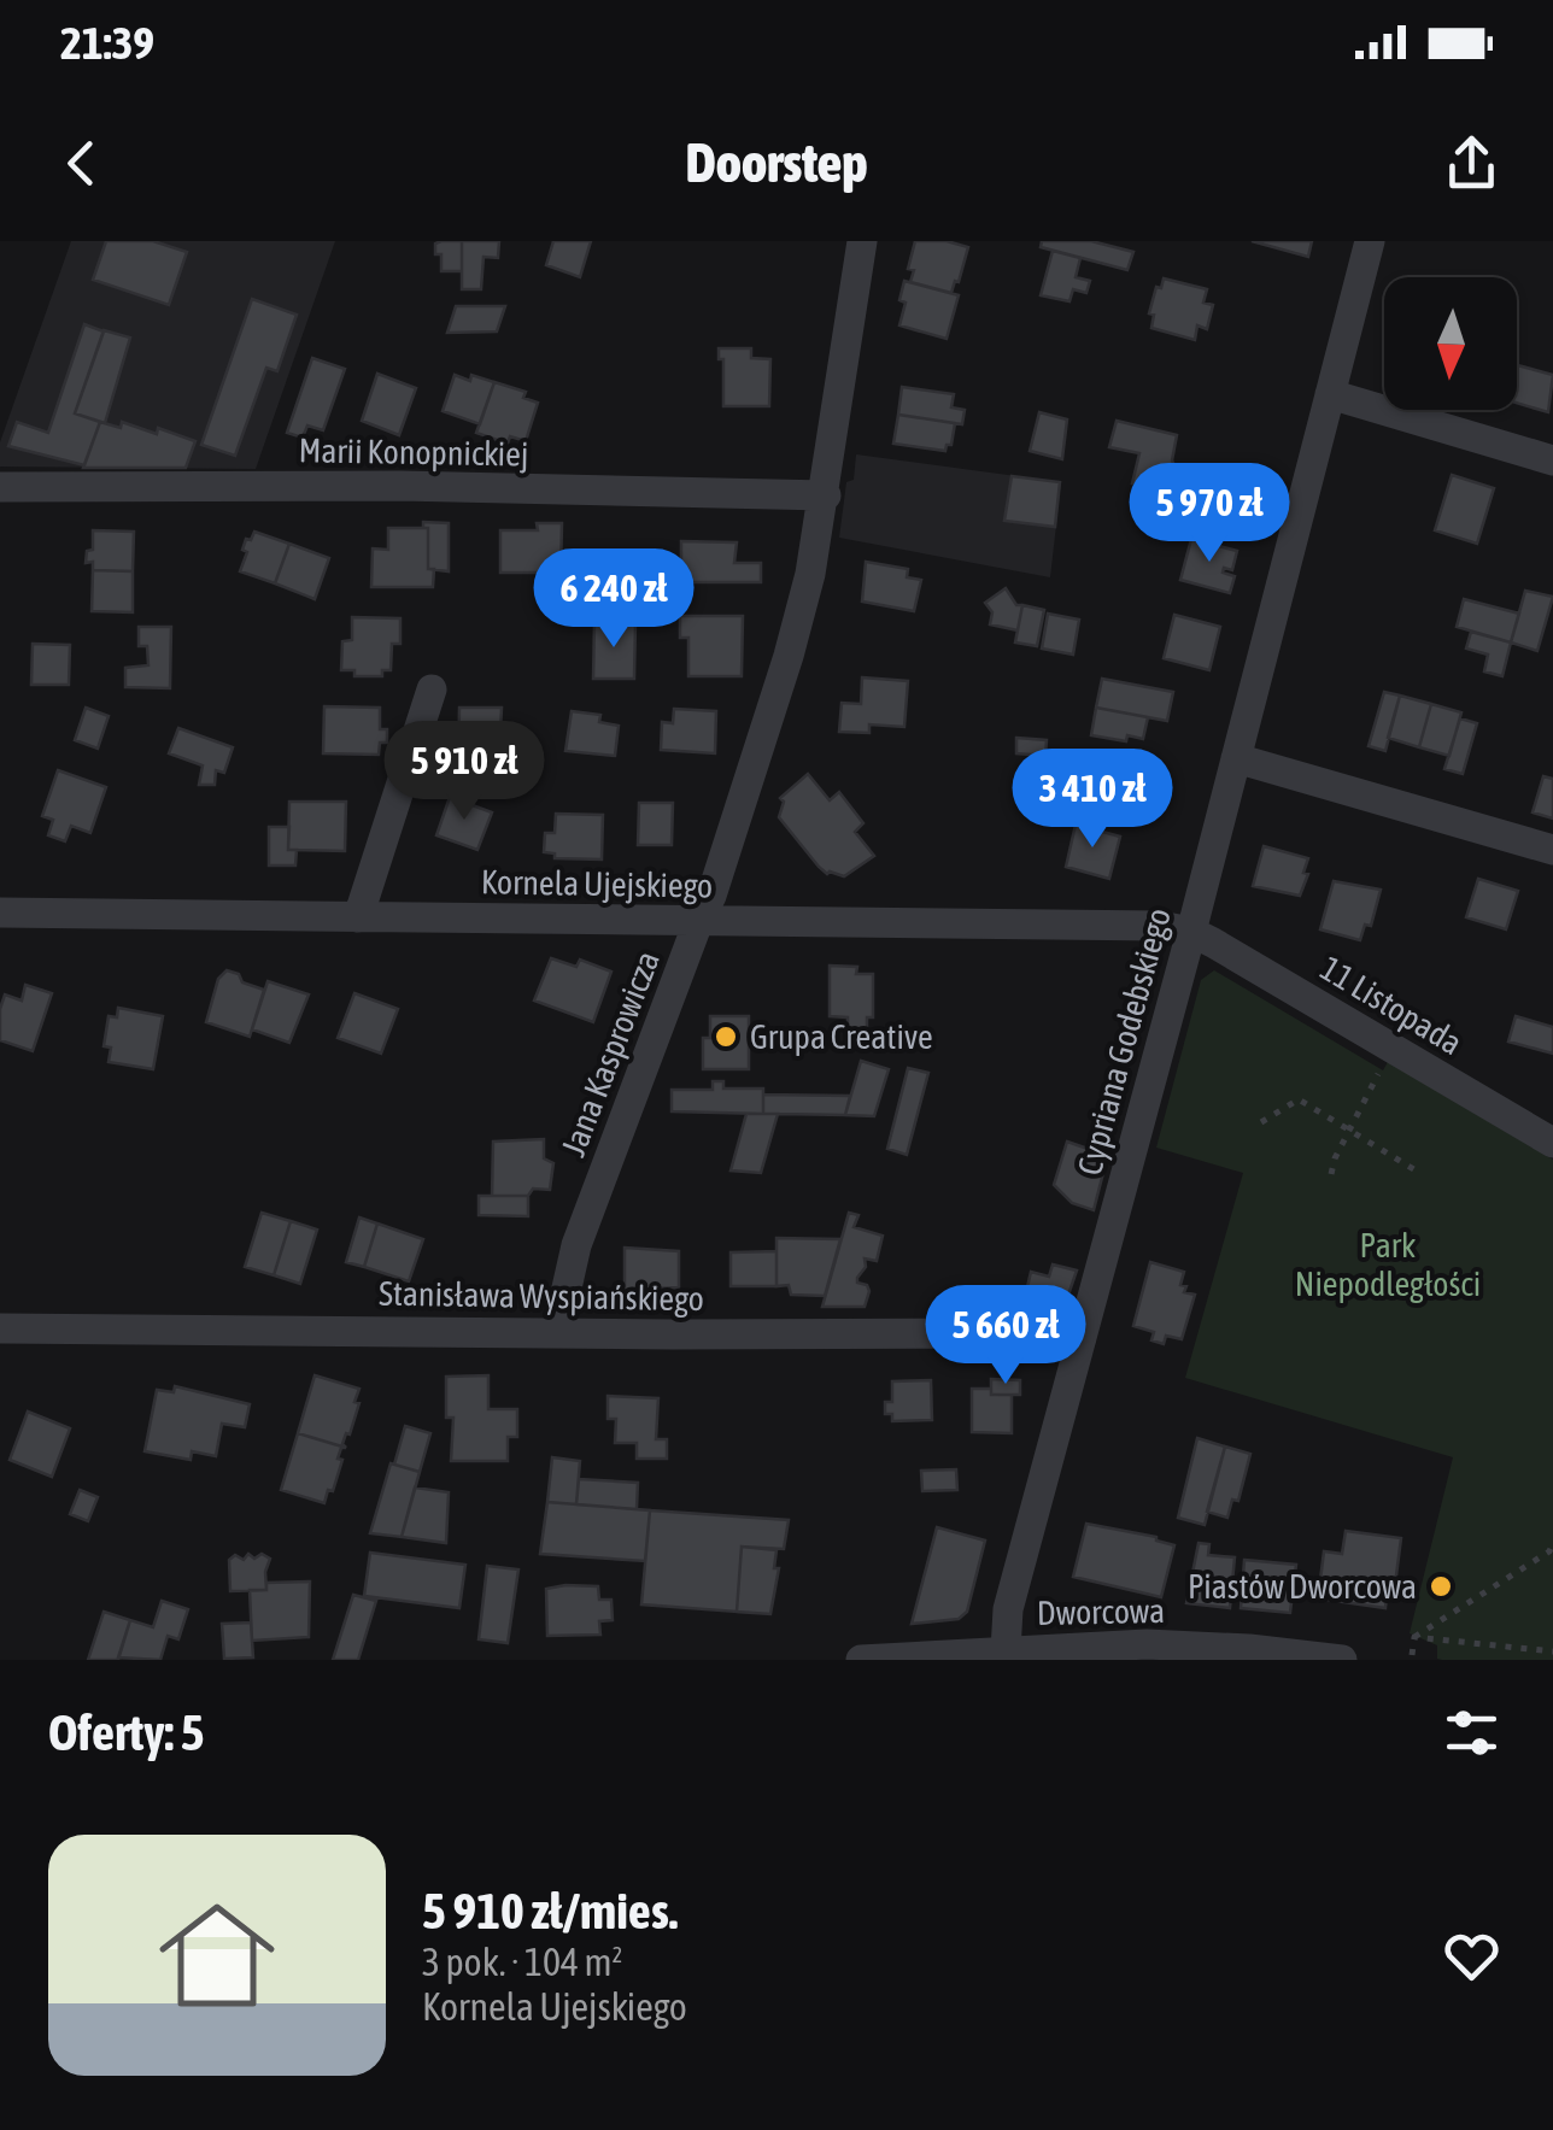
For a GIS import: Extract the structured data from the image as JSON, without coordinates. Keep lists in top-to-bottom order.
{
  "streets": {
    "street": [
      "Marii Konopnickiej",
      "Kornela Ujejskiego",
      "11 Listopada",
      "Cypriana Godebskiego",
      "Jana Kasprowicza",
      "Stanisława Wyspiańskiego",
      "Dworcowa"
    ]
  },
  "crossings": [
    ["Marii Konopnickiej", "Jana Kasprowicza"],
    ["Kornela Ujejskiego", "11 Listopada"],
    ["Kornela Ujejskiego", "Cypriana Godebskiego"],
    ["Kornela Ujejskiego", "Jana Kasprowicza"],
    ["11 Listopada", "Cypriana Godebskiego"],
    ["Cypriana Godebskiego", "Stanisława Wyspiańskiego"],
    ["Cypriana Godebskiego", "Dworcowa"],
    ["Jana Kasprowicza", "Stanisława Wyspiańskiego"]
  ],
  "parks": ["Park Niepodległości"],
  "places": ["Grupa Creative", "Piastów Dworcowa"],
  "north": "bottom",
  "page": {
    "status": "21:39",
    "header": "Doorstep",
    "price": [
      "5 970 zł",
      "6 240 zł",
      "5 910 zł",
      "3 410 zł",
      "5 660 zł"
    ],
    "heading": "Oferty: 5",
    "list": [
      {
        "name": "5 910 zł/mies.",
        "note": "3 pok. · 104 m² · Kornela Ujejskiego"
      }
    ]
  }
}
